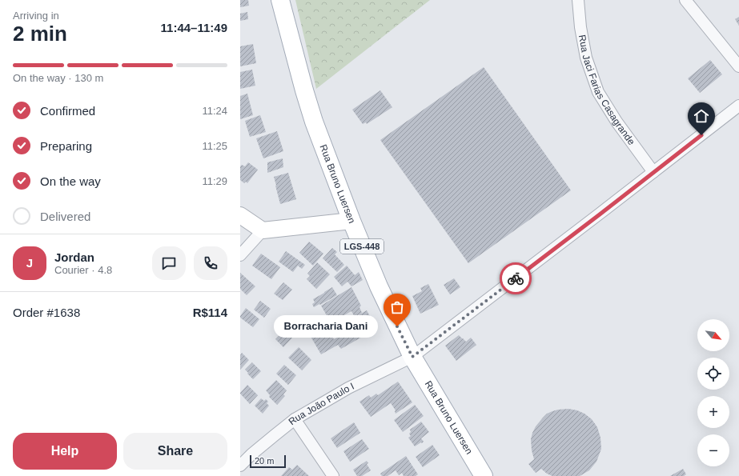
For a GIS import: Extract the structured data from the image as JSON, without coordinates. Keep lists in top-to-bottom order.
{
  "streets": {
    "main road": ["Rua Bruno Luersen", "LGS-448"],
    "street": ["Rua Jaci Farias Casagrande", "Rua João Paulo I"]
  },
  "crossings": [
    ["Rua Jaci Farias Casagrande", "Rua João Paulo I"],
    ["Rua Bruno Luersen", "Rua João Paulo I"]
  ],
  "places": ["Borracharia Dani"],
  "scale_bar": "20 m",
  "north": "bottom right",
  "page": {
    "heading": ["2 min", "Arriving in", "11:44–11:49"],
    "panel": [
      "Jordan",
      "Courier · 4.8",
      "Order #1638",
      "R$114"
    ],
    "bar": "On the way · 130 m",
    "list": [
      ["Confirmed", "11:24"],
      ["Preparing", "11:25"],
      ["On the way", "11:29"],
      "Delivered"
    ],
    "round": "J",
    "bubble": "Borracharia Dani",
    "map_buttons": ["+", "−"],
    "buttons": ["Help", "Share"],
    "scale": "20 m"
  }
}
